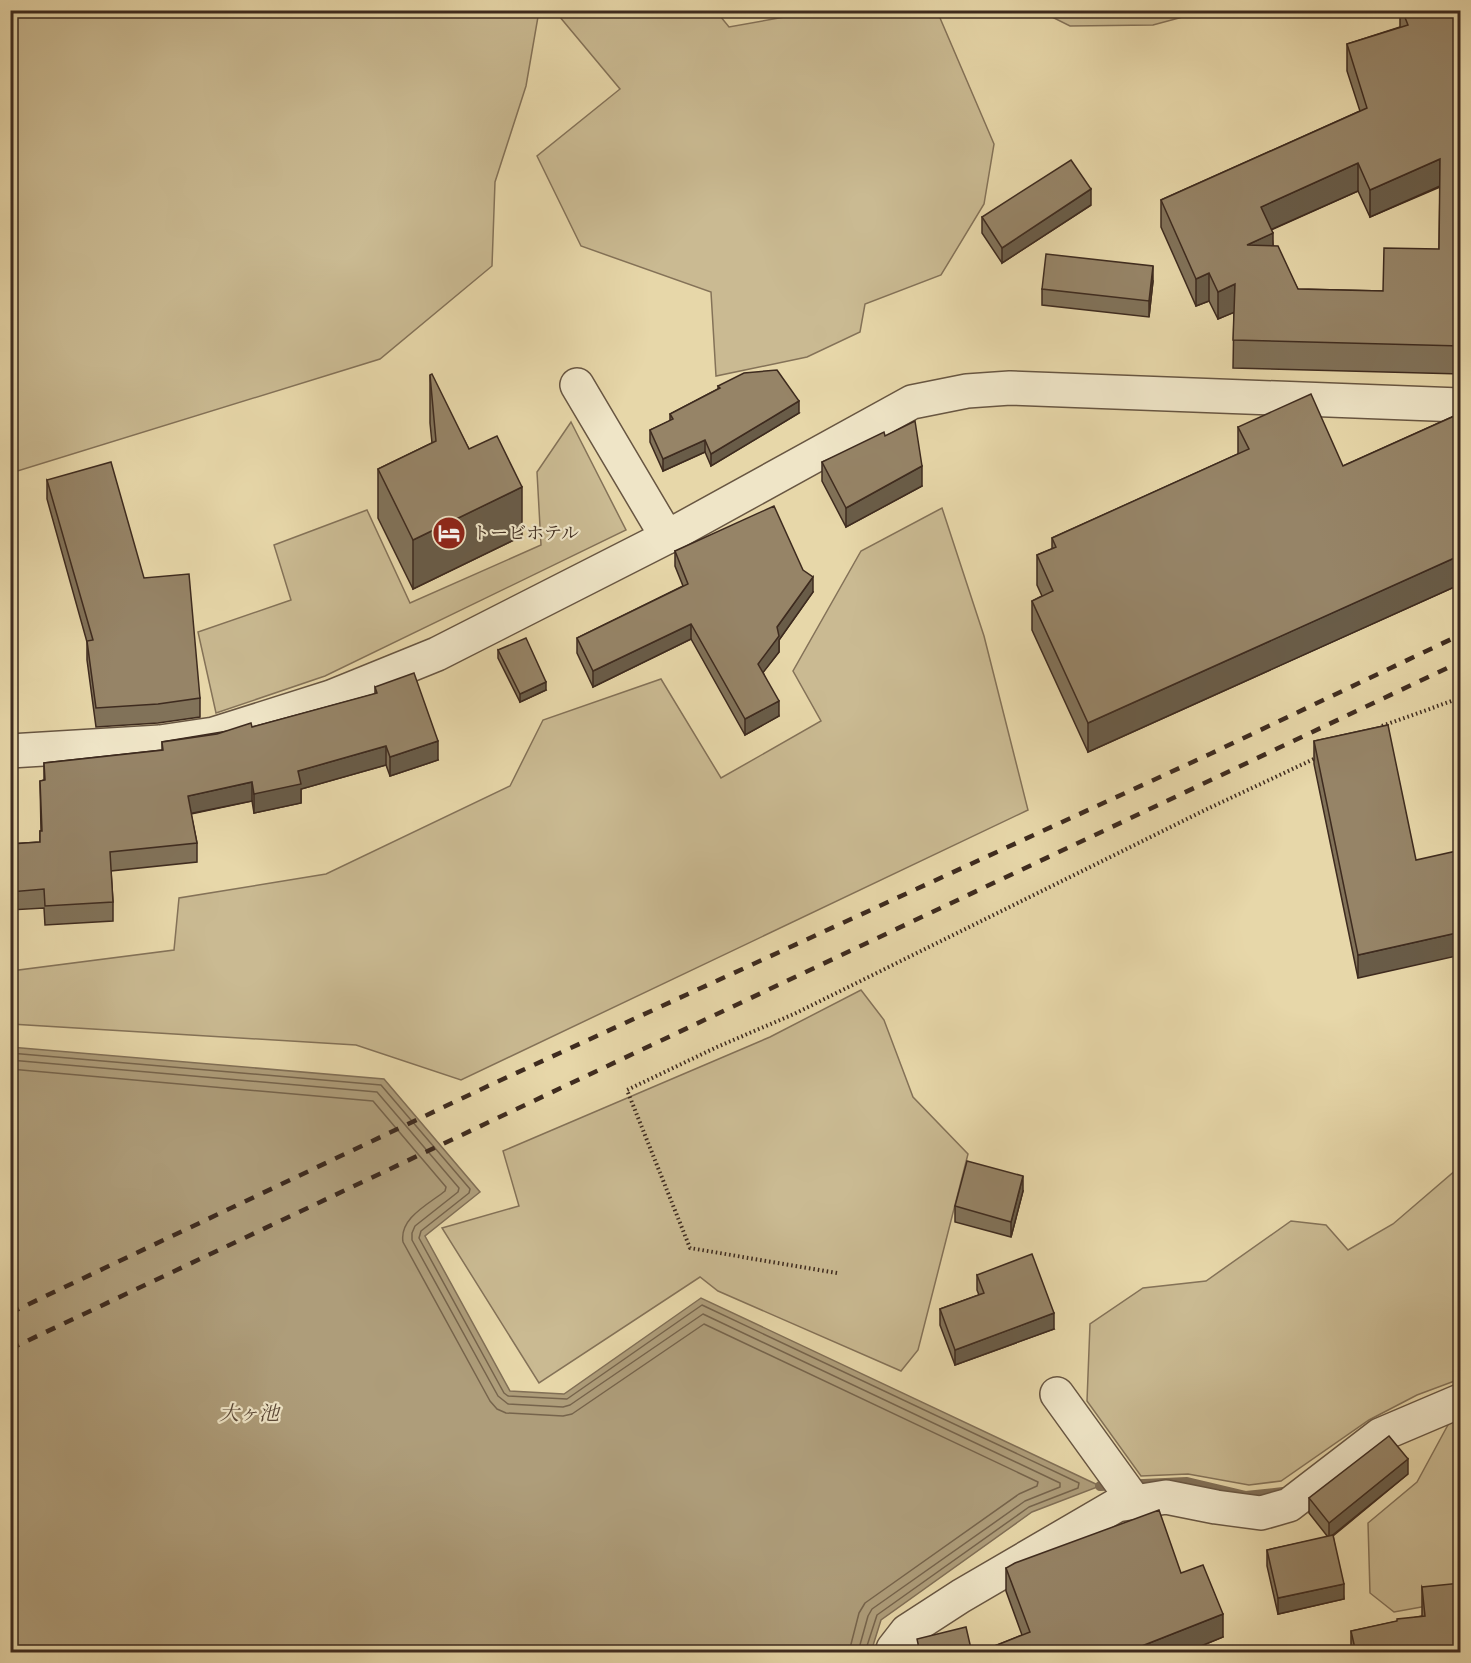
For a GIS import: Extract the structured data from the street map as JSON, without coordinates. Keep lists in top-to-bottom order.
{
  "water": ["大ヶ池"],
  "places": {
    "hotel": ["トービホテル"]
  }
}
